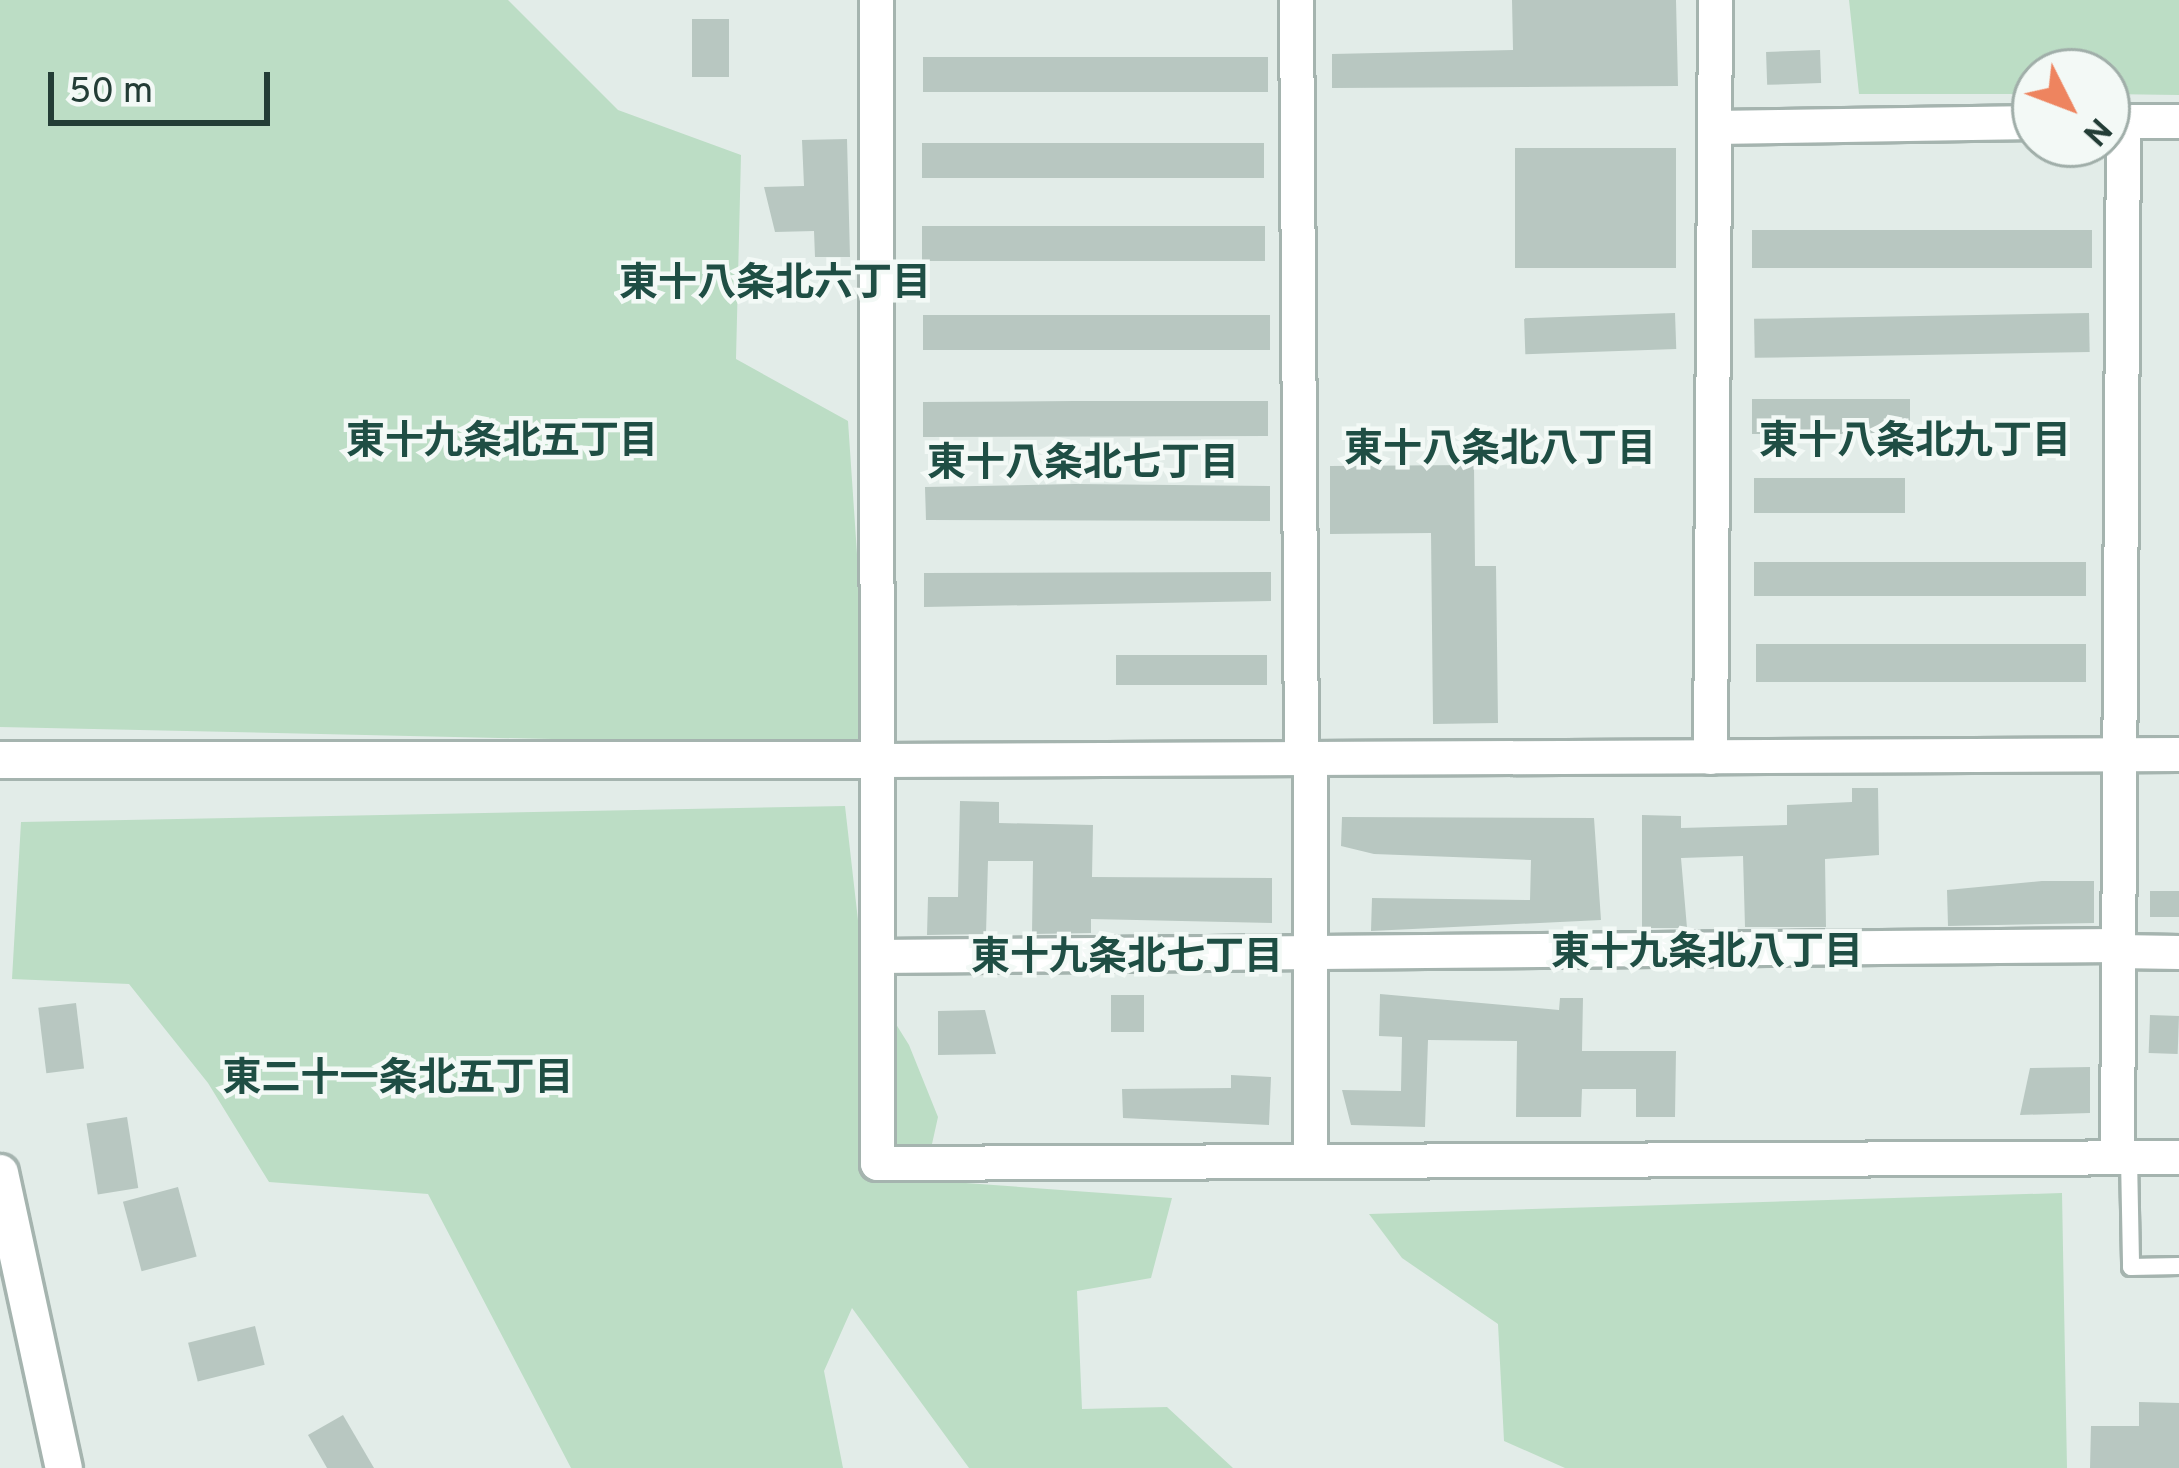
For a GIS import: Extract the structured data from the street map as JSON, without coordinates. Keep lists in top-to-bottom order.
{
  "districts": [
    "東十八条北六丁目",
    "東十九条北五丁目",
    "東十八条北九丁目",
    "東十八条北八丁目",
    "東十八条北七丁目",
    "東十九条北八丁目",
    "東十九条北七丁目",
    "東二十一条北五丁目"
  ],
  "scale_bar": "50 m",
  "north": "bottom right"
}
